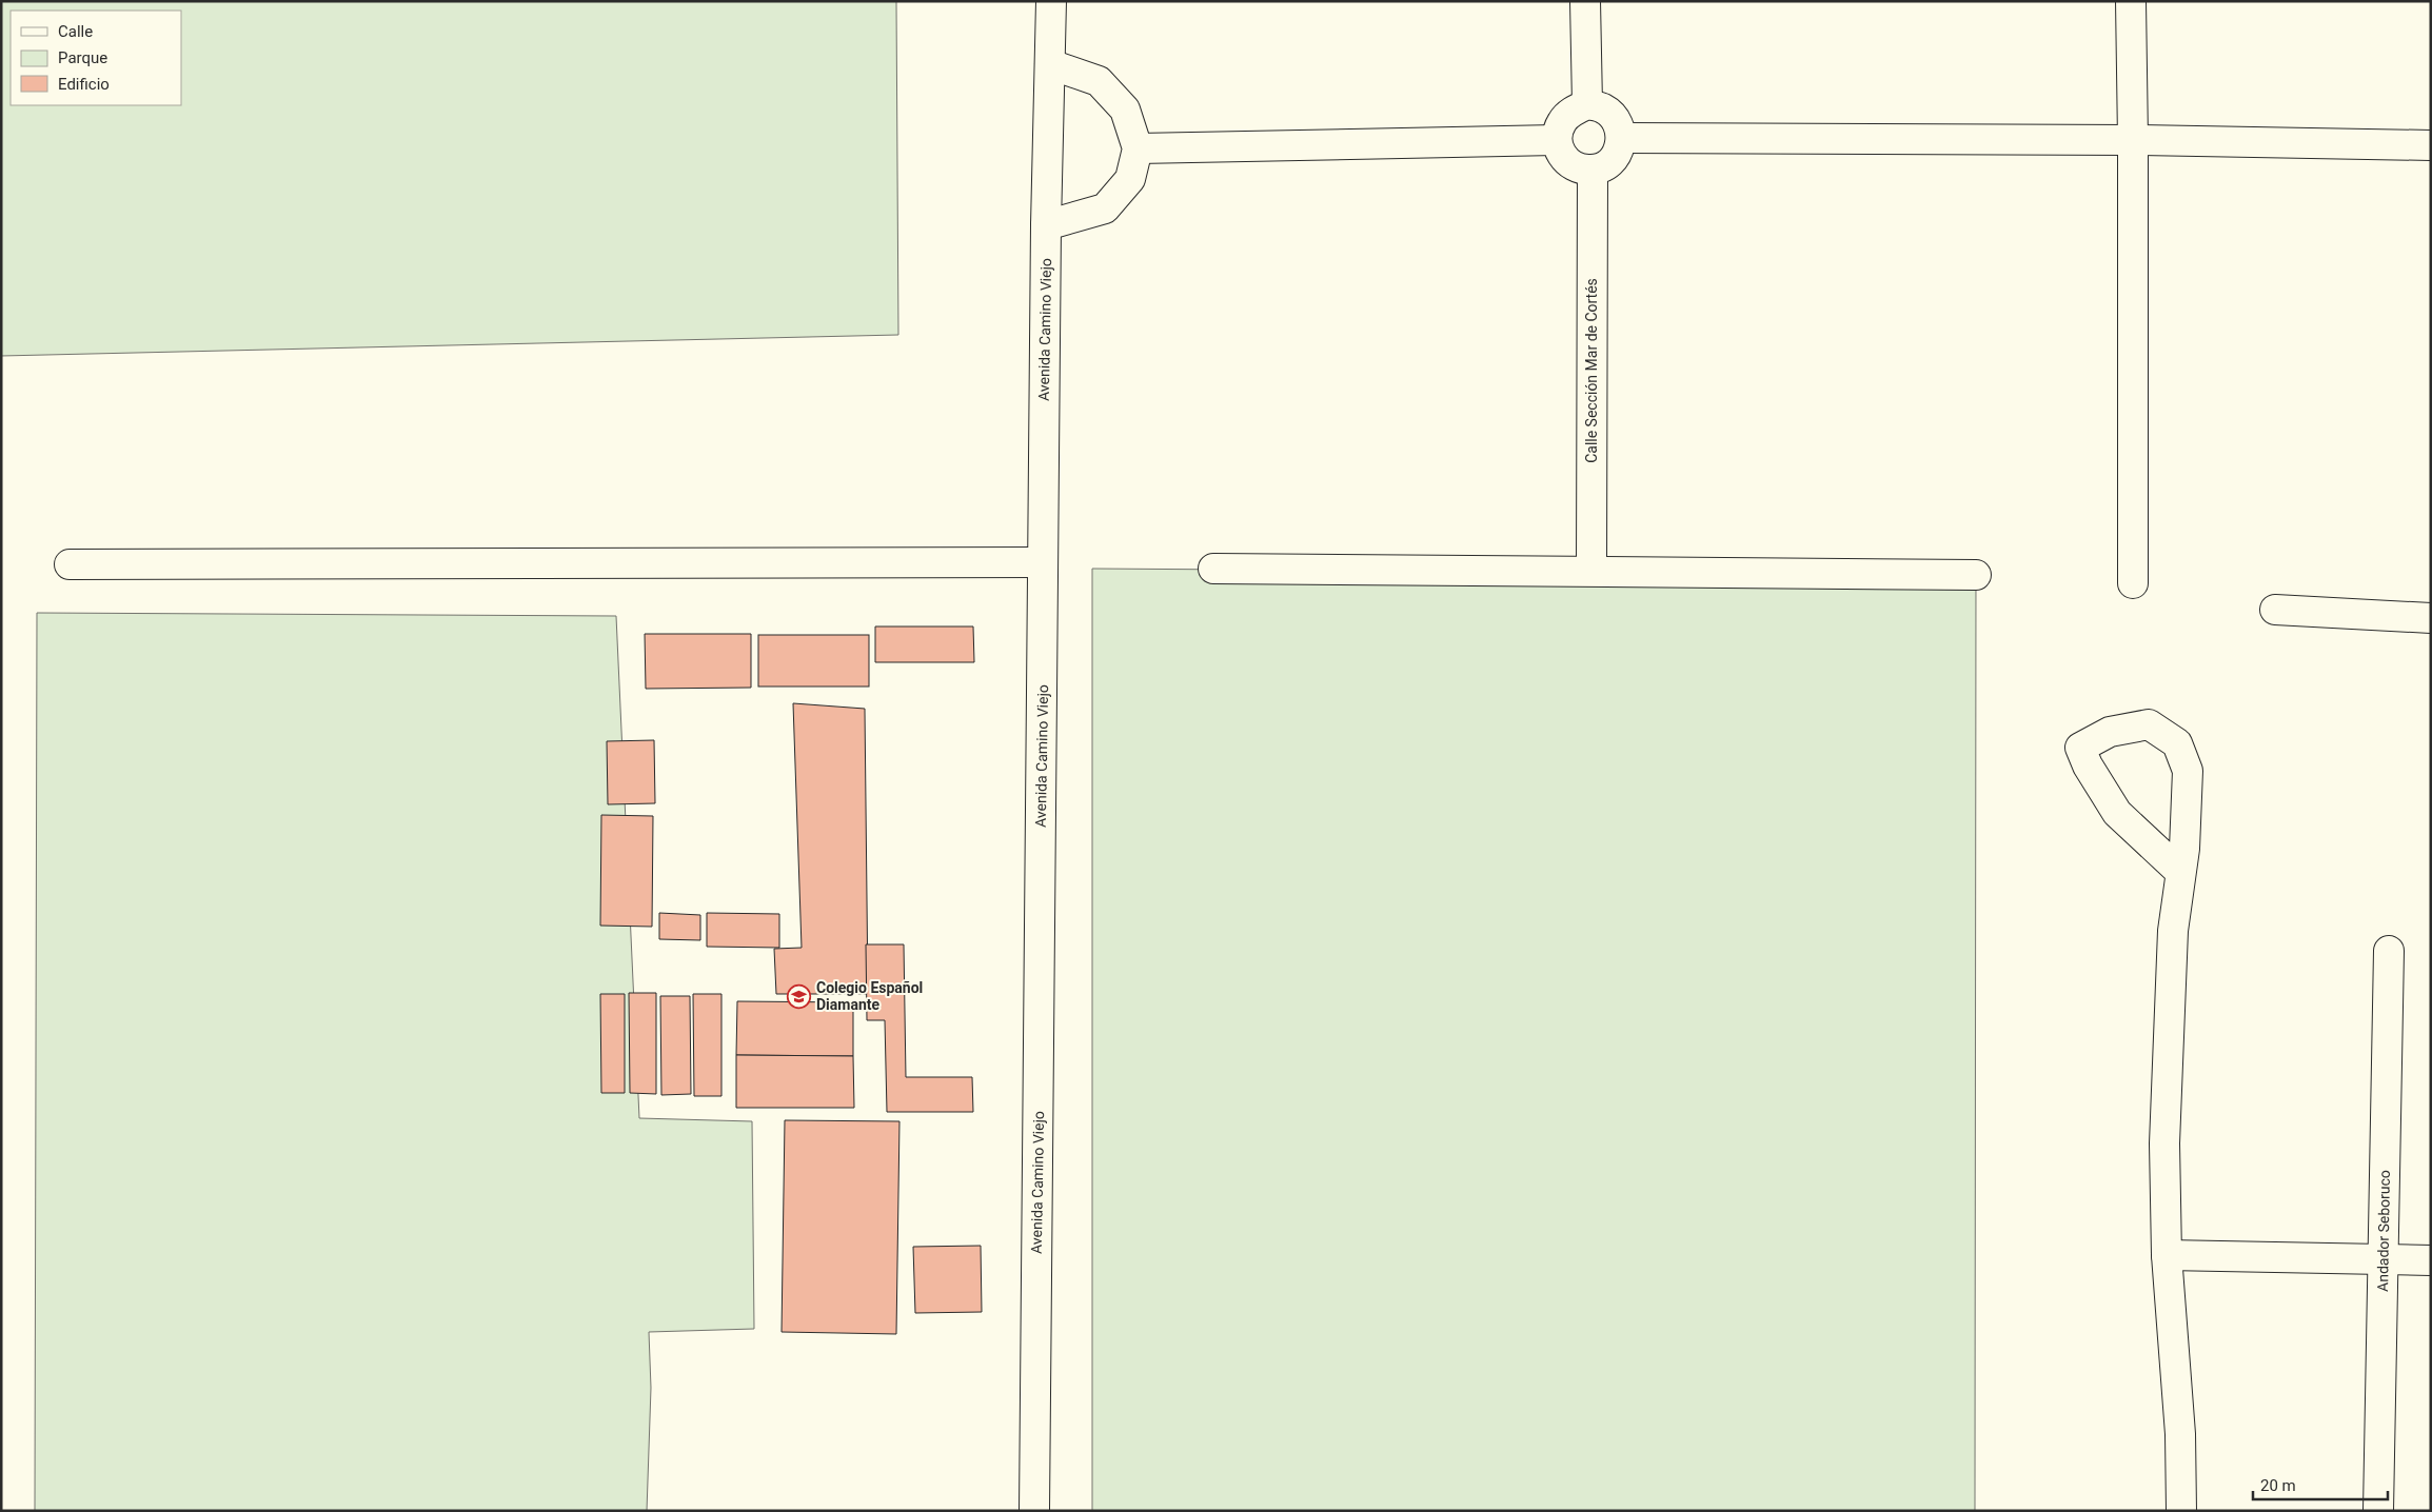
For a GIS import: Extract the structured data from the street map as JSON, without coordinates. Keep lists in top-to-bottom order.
{
  "streets": {
    "street": ["Avenida Camino Viejo", "Calle Sección Mar de Cortés", "Andador Seboruco"]
  },
  "places": {
    "school or university": ["Colegio Español Diamante"]
  },
  "legend": ["Calle", "Parque", "Edificio"],
  "scale_bar": "20 m"
}
